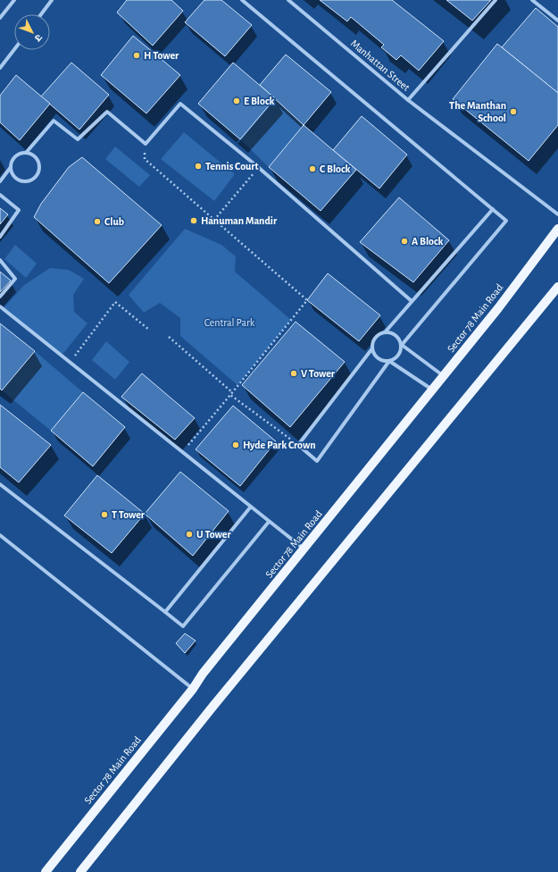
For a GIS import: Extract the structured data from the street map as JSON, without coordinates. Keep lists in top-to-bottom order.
{
  "streets": {
    "main road": ["Sector 78 Main Road"],
    "street": ["Manhattan Street"]
  },
  "parks": ["Central Park"],
  "places": [
    "H Tower",
    "E Block",
    "The Manthan School",
    "Tennis Court",
    "C Block",
    "Hanuman Mandir",
    "Club",
    "A Block",
    "V Tower",
    "Hyde Park Crown",
    "T Tower",
    "U Tower"
  ],
  "north": "bottom right"
}
